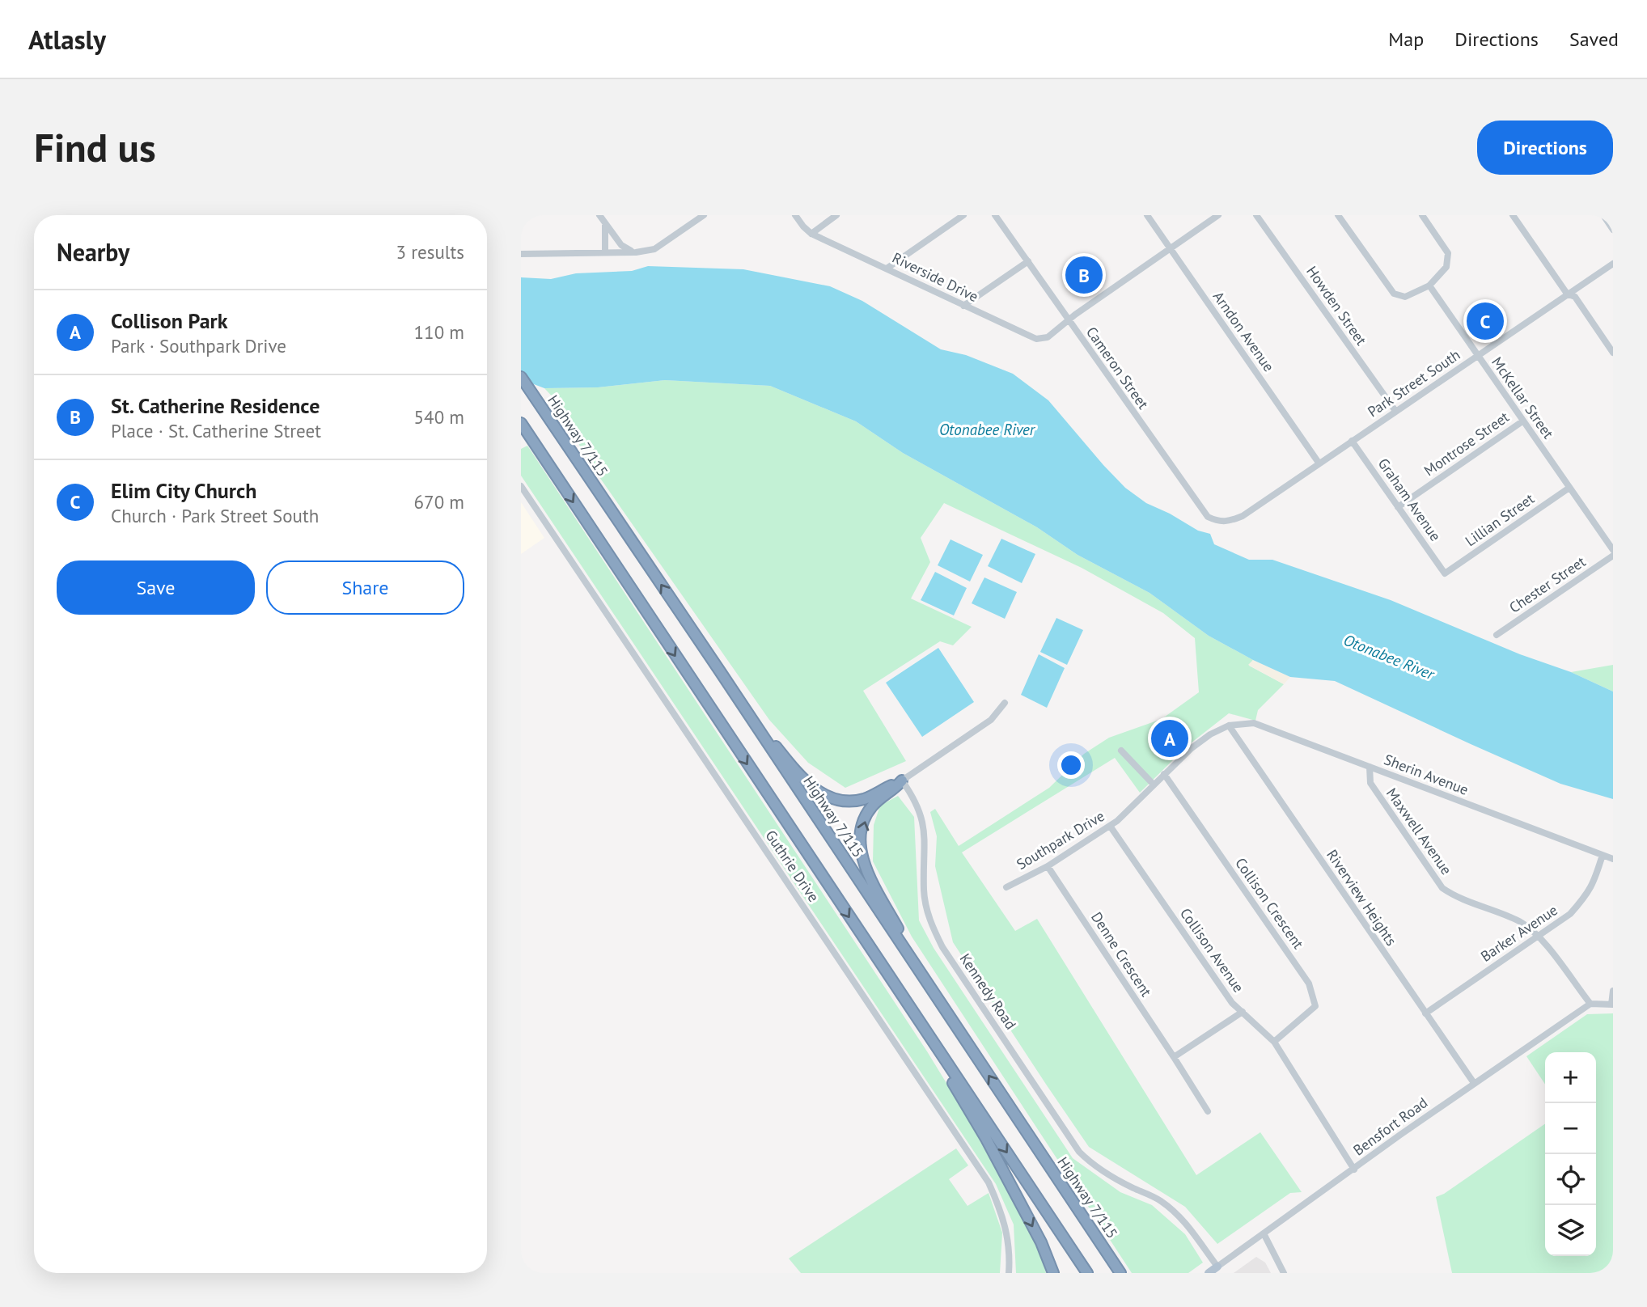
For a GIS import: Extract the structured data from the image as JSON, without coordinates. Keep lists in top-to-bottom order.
{
  "streets": {
    "highway": ["Highway 7/115"],
    "main road": ["Bensfort Road"],
    "street": [
      "Riverside Drive",
      "Howden Street",
      "Arndon Avenue",
      "Cameron Street",
      "Park Street South",
      "McKellar Street",
      "Montrose Street",
      "Graham Avenue",
      "Lillian Street",
      "Chester Street",
      "Sherin Avenue",
      "Maxwell Avenue",
      "Southpark Drive",
      "Guthrie Drive",
      "Riverview Heights",
      "Collison Crescent",
      "Barker Avenue",
      "Collison Avenue",
      "Denne Crescent",
      "Kennedy Road"
    ]
  },
  "crossings": [
    ["Riverside Drive", "Cameron Street"],
    ["Howden Street", "Park Street South"],
    ["Arndon Avenue", "Park Street South"],
    ["Cameron Street", "Park Street South"],
    ["Park Street South", "McKellar Street"],
    ["Park Street South", "Graham Avenue"],
    ["McKellar Street", "Montrose Street"],
    ["McKellar Street", "Lillian Street"],
    ["Montrose Street", "Graham Avenue"],
    ["Graham Avenue", "Lillian Street"],
    ["Sherin Avenue", "Maxwell Avenue"],
    ["Sherin Avenue", "Southpark Drive"],
    ["Sherin Avenue", "Riverview Heights"],
    ["Sherin Avenue", "Barker Avenue"],
    ["Maxwell Avenue", "Barker Avenue"],
    ["Maxwell Avenue", "Bensfort Road"],
    ["Southpark Drive", "Riverview Heights"],
    ["Southpark Drive", "Collison Crescent"],
    ["Southpark Drive", "Collison Avenue"],
    ["Southpark Drive", "Denne Crescent"],
    ["Riverview Heights", "Barker Avenue"],
    ["Riverview Heights", "Bensfort Road"],
    ["Collison Crescent", "Collison Avenue"],
    ["Collison Avenue", "Bensfort Road"],
    ["Kennedy Road", "Bensfort Road"]
  ],
  "water": ["Otonabee River"],
  "page": {
    "header": "Atlasly",
    "nav": ["Map", "Directions", "Saved"],
    "buttons": [
      "Directions",
      ["Save", "Share"]
    ],
    "title": "Find us",
    "heading": ["Nearby", "3 results"],
    "pins": ["B", "C", "A"],
    "list": [
      {
        "mark": "A",
        "name": "Collison Park",
        "note": "Park · Southpark Drive",
        "value": "110 m"
      },
      {
        "mark": "B",
        "name": "St. Catherine Residence",
        "note": "Place · St. Catherine Street",
        "value": "540 m"
      },
      {
        "mark": "C",
        "name": "Elim City Church",
        "note": "Church · Park Street South",
        "value": "670 m"
      }
    ],
    "map_buttons": ["+", "−"]
  }
}
